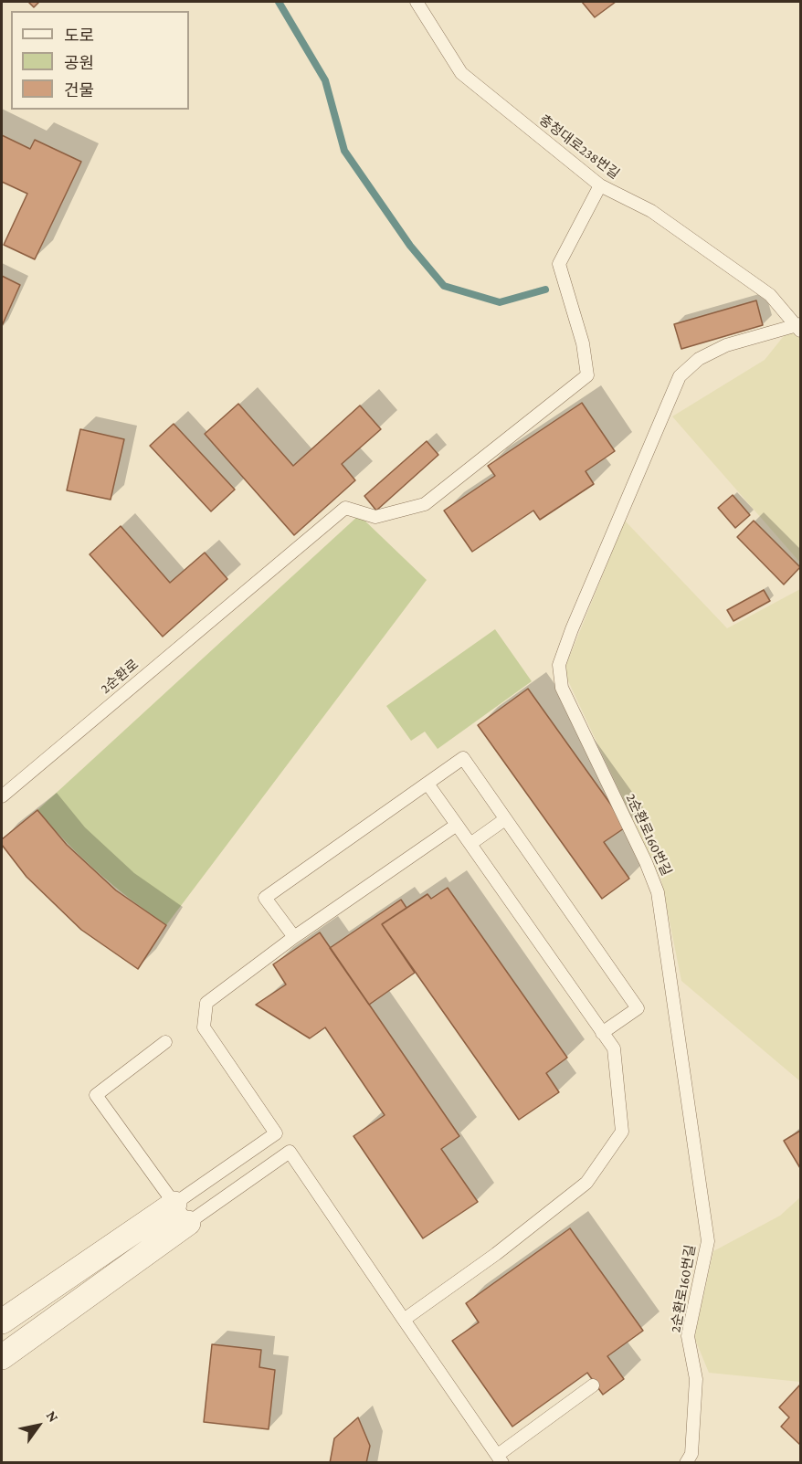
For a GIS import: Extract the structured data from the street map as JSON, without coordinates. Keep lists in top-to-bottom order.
{
  "streets": {
    "lane": ["충청대로238번길", "2순환로", "2순환로160번길"]
  },
  "crossings": [
    ["충청대로238번길", "2순환로"],
    ["충청대로238번길", "2순환로160번길"]
  ],
  "legend": ["도로", "공원", "건물"],
  "north": "top right"
}
